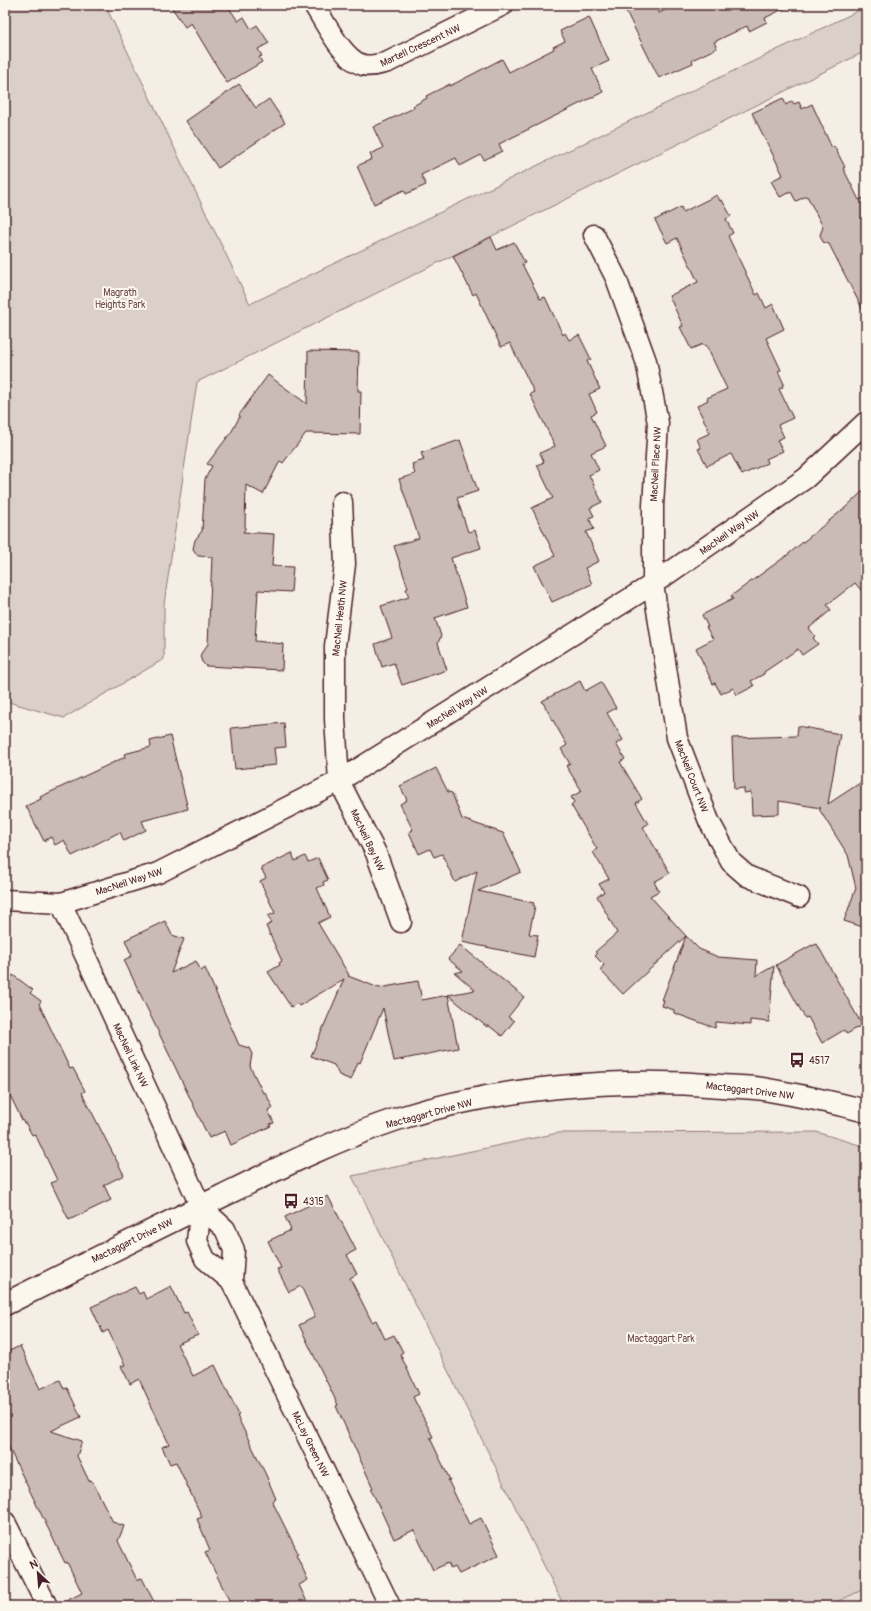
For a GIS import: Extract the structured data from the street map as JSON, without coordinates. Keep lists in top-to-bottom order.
{
  "streets": {
    "street": [
      "Martell Crescent NW",
      "MacNeil Place NW",
      "MacNeil Way NW",
      "MacNeil Heath NW",
      "MacNeil Court NW",
      "MacNeil Bay NW",
      "MacNeil Link NW",
      "Mactaggart Drive NW",
      "McLay Green NW"
    ]
  },
  "crossings": [
    ["MacNeil Place NW", "MacNeil Way NW"],
    ["MacNeil Place NW", "MacNeil Court NW"],
    ["MacNeil Way NW", "MacNeil Heath NW"],
    ["MacNeil Way NW", "MacNeil Court NW"],
    ["MacNeil Way NW", "MacNeil Bay NW"],
    ["MacNeil Way NW", "MacNeil Link NW"],
    ["MacNeil Heath NW", "MacNeil Bay NW"],
    ["MacNeil Link NW", "Mactaggart Drive NW"],
    ["MacNeil Link NW", "McLay Green NW"],
    ["Mactaggart Drive NW", "McLay Green NW"]
  ],
  "parks": ["Magrath Heights Park", "Mactaggart Park"],
  "places": {
    "bus stop": ["4517", "4315"]
  },
  "north": "top left"
}
